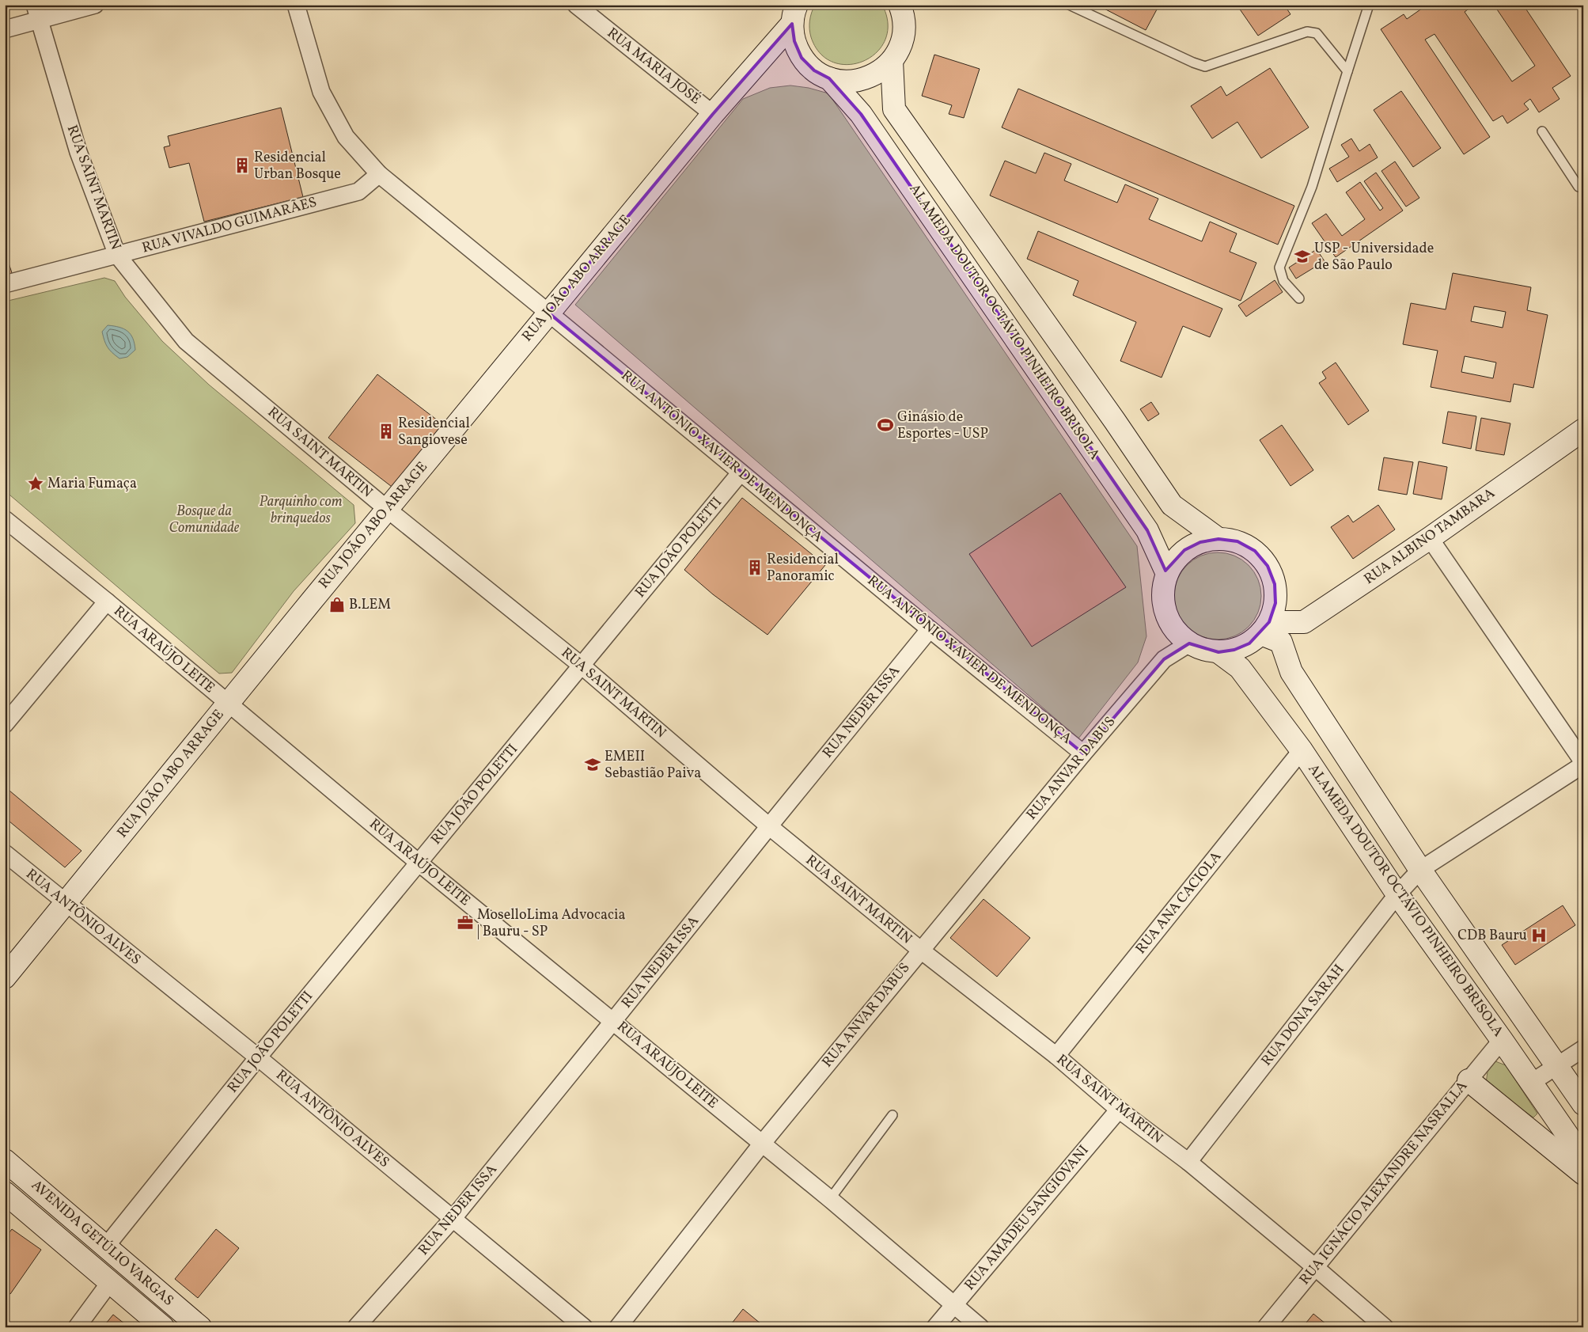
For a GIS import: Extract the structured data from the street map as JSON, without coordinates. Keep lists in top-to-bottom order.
{
  "streets": {
    "street": [
      "RUA MARIA JOSÉ",
      "RUA SAINT MARTIN",
      "RUA VIVALDO GUIMARÃES",
      "RUA JOÃO ABO ARRAGE",
      "ALAMEDA DOUTOR OCTÁVIO PINHEIRO BRISOLA",
      "RUA ANTÔNIO XAVIER DE MENDONÇA",
      "RUA ALBINO TAMBARA",
      "RUA JOÃO POLETTI",
      "RUA ARAÚJO LEITE",
      "RUA NEDER ISSA",
      "RUA ANVAR DABUS",
      "RUA ANA CACIOLA",
      "RUA ANTÔNIO ALVES",
      "RUA DONA SARAH",
      "RUA IGNÁCIO ALEXANDRE NASRALLA",
      "RUA AMADEU SANGIOVANI",
      "AVENIDA GETÚLIO VARGAS"
    ]
  },
  "crossings": [
    ["RUA MARIA JOSÉ", "RUA JOÃO ABO ARRAGE"],
    ["RUA SAINT MARTIN", "RUA VIVALDO GUIMARÃES"],
    ["RUA SAINT MARTIN", "RUA JOÃO ABO ARRAGE"],
    ["RUA SAINT MARTIN", "RUA JOÃO POLETTI"],
    ["RUA SAINT MARTIN", "RUA NEDER ISSA"],
    ["RUA SAINT MARTIN", "RUA ANVAR DABUS"],
    ["RUA SAINT MARTIN", "RUA ANA CACIOLA"],
    ["RUA SAINT MARTIN", "RUA DONA SARAH"],
    ["RUA SAINT MARTIN", "RUA IGNÁCIO ALEXANDRE NASRALLA"],
    ["RUA SAINT MARTIN", "RUA AMADEU SANGIOVANI"],
    ["RUA VIVALDO GUIMARÃES", "RUA ANTÔNIO XAVIER DE MENDONÇA"],
    ["RUA JOÃO ABO ARRAGE", "ALAMEDA DOUTOR OCTÁVIO PINHEIRO BRISOLA"],
    ["RUA JOÃO ABO ARRAGE", "RUA ANTÔNIO XAVIER DE MENDONÇA"],
    ["RUA JOÃO ABO ARRAGE", "RUA ARAÚJO LEITE"],
    ["RUA JOÃO ABO ARRAGE", "RUA ANTÔNIO ALVES"],
    ["ALAMEDA DOUTOR OCTÁVIO PINHEIRO BRISOLA", "RUA ALBINO TAMBARA"],
    ["ALAMEDA DOUTOR OCTÁVIO PINHEIRO BRISOLA", "RUA ANVAR DABUS"],
    ["ALAMEDA DOUTOR OCTÁVIO PINHEIRO BRISOLA", "RUA ANA CACIOLA"],
    ["ALAMEDA DOUTOR OCTÁVIO PINHEIRO BRISOLA", "RUA DONA SARAH"],
    ["ALAMEDA DOUTOR OCTÁVIO PINHEIRO BRISOLA", "RUA IGNÁCIO ALEXANDRE NASRALLA"],
    ["RUA ANTÔNIO XAVIER DE MENDONÇA", "RUA JOÃO POLETTI"],
    ["RUA ANTÔNIO XAVIER DE MENDONÇA", "RUA NEDER ISSA"],
    ["RUA ANTÔNIO XAVIER DE MENDONÇA", "RUA ANVAR DABUS"],
    ["RUA ALBINO TAMBARA", "RUA ANVAR DABUS"],
    ["RUA JOÃO POLETTI", "RUA ARAÚJO LEITE"],
    ["RUA JOÃO POLETTI", "RUA ANTÔNIO ALVES"],
    ["RUA JOÃO POLETTI", "AVENIDA GETÚLIO VARGAS"],
    ["RUA ARAÚJO LEITE", "RUA NEDER ISSA"],
    ["RUA ARAÚJO LEITE", "RUA ANVAR DABUS"],
    ["RUA ARAÚJO LEITE", "RUA AMADEU SANGIOVANI"],
    ["RUA NEDER ISSA", "RUA ANTÔNIO ALVES"]
  ],
  "parks": ["Parquinho com brinquedos", "Bosque da Comunidade"],
  "places": {
    "building": ["Residencial Urban Bosque", "Residencial Sangiovese", "Residencial Panoramic"],
    "school or university": ["USP - Universidade de São Paulo", "EMEII Sebastião Paiva"],
    "sports": ["Ginásio de Esportes - USP"],
    "place": ["Maria Fumaça"],
    "shop": ["B.LEM"],
    "office": ["MoselloLima Advocacia | Bauru - SP"],
    "hospital": ["CDB Bauru"]
  }
}
